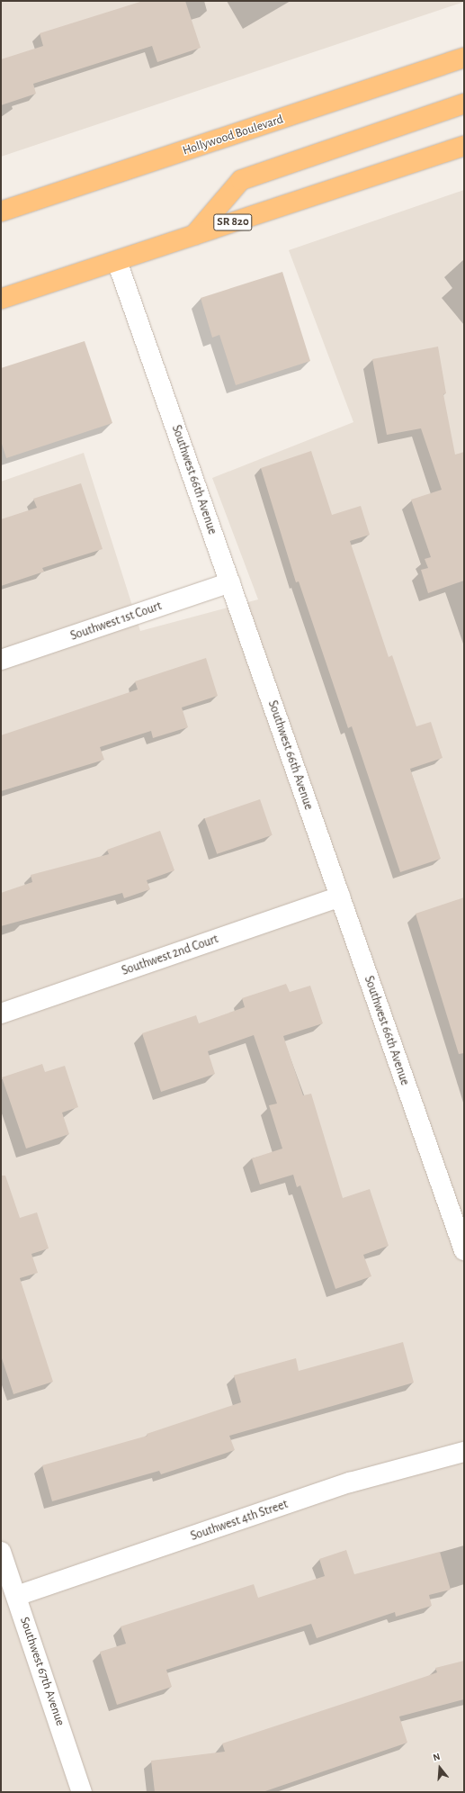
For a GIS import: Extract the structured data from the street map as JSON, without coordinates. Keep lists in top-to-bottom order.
{
  "streets": {
    "highway": ["Hollywood Boulevard", "SR 820"],
    "street": [
      "Southwest 66th Avenue",
      "Southwest 1st Court",
      "Southwest 2nd Court",
      "Southwest 4th Street",
      "Southwest 67th Avenue"
    ]
  },
  "crossings": [
    ["SR 820", "Southwest 66th Avenue"],
    ["Southwest 66th Avenue", "Southwest 1st Court"],
    ["Southwest 66th Avenue", "Southwest 2nd Court"],
    ["Southwest 4th Street", "Southwest 67th Avenue"]
  ],
  "north": "top"
}
